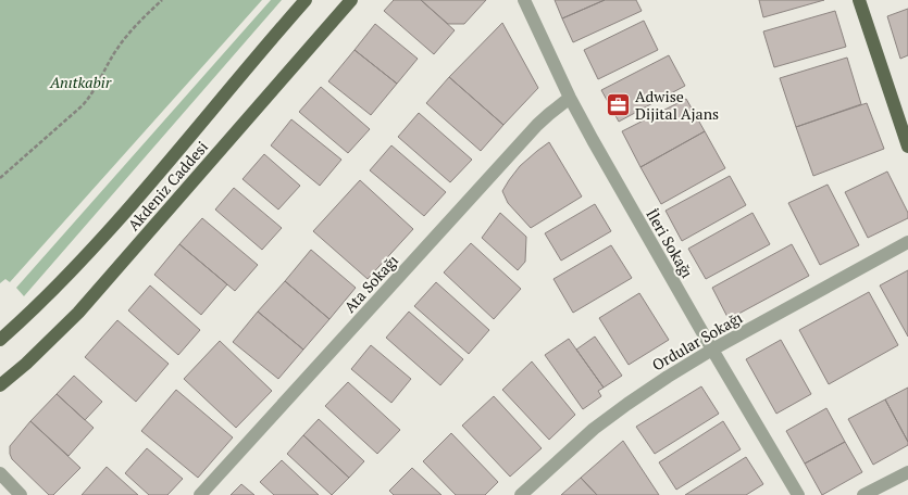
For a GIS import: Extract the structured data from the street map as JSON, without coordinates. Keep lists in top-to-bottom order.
{
  "streets": {
    "main road": ["Akdeniz Caddesi"],
    "street": ["İleri Sokağı", "Ata Sokağı", "Ordular Sokağı"]
  },
  "crossings": [
    ["İleri Sokağı", "Ata Sokağı"],
    ["İleri Sokağı", "Ordular Sokağı"]
  ],
  "parks": ["Anıtkabir"],
  "places": {
    "office": ["Adwise Dijital Ajans"]
  }
}
